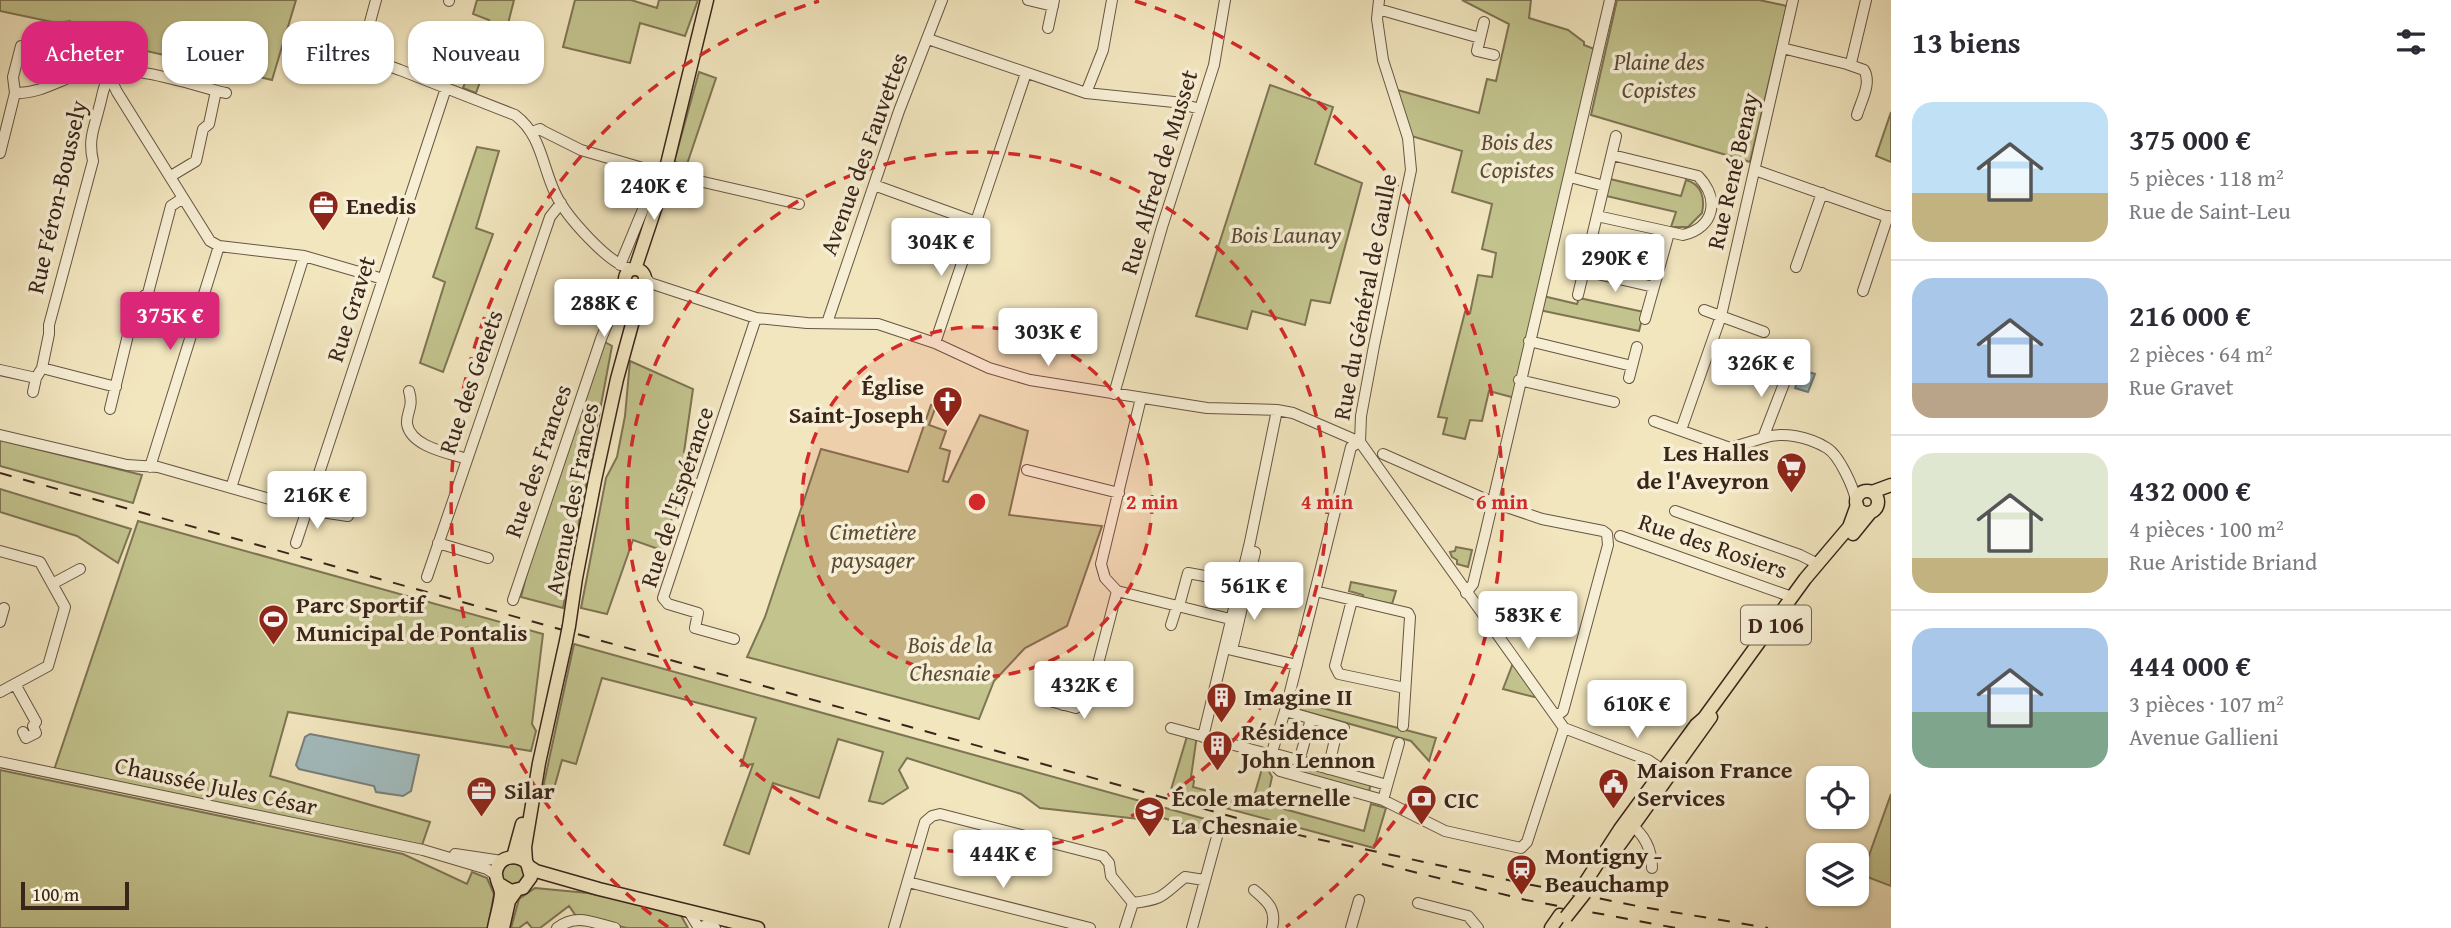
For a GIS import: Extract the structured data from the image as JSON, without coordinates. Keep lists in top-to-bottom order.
{
  "streets": {
    "main road": ["Avenue des Frances", "D 106"],
    "street": [
      "Avenue des Fauvettes",
      "Rue René Benay",
      "Rue Alfred de Musset",
      "Rue Féron-Boussely",
      "Rue du Général de Gaulle",
      "Rue Gravet",
      "Rue des Genets",
      "Rue des Frances",
      "Rue de l'Espérance",
      "Rue des Rosiers",
      "Chaussée Jules César"
    ]
  },
  "crossings": [
    ["Rue des Frances", "Avenue des Frances"],
    ["Rue des Rosiers", "D 106"]
  ],
  "parks": [
    "Plaine des Copistes",
    "Bois des Copistes",
    "Bois Launay",
    "Cimetière paysager",
    "Bois de la Chesnaie"
  ],
  "places": {
    "office": ["Enedis", "Silar"],
    "church": ["Église Saint-Joseph"],
    "supermarket": ["Les Halles de l'Aveyron"],
    "sports": ["Parc Sportif Municipal de Pontalis"],
    "building": ["Imagine II", "Résidence John Lennon"],
    "public building": ["Maison France Services"],
    "bank": ["CIC"],
    "school or university": ["École maternelle La Chesnaie"],
    "station": ["Montigny - Beauchamp"]
  },
  "scale_bar": "100 m",
  "page": {
    "heading": "13 biens",
    "chip": [
      "Acheter",
      "Louer",
      "Filtres",
      "Nouveau"
    ],
    "list": [
      {
        "name": "375 000 €",
        "note": "5 pièces · 118 m² · Rue de Saint-Leu"
      },
      {
        "name": "216 000 €",
        "note": "2 pièces · 64 m² · Rue Gravet"
      },
      {
        "name": "432 000 €",
        "note": "4 pièces · 100 m² · Rue Aristide Briand"
      },
      {
        "name": "444 000 €",
        "note": "3 pièces · 107 m² · Avenue Gallieni"
      }
    ],
    "price": [
      "240K €",
      "304K €",
      "290K €",
      "288K €",
      "375K €",
      "303K €",
      "326K €",
      "216K €",
      "561K €",
      "583K €",
      "432K €",
      "610K €",
      "444K €"
    ],
    "scale": "100 m"
  },
  "rings": ["2 min", "4 min", "6 min"]
}
